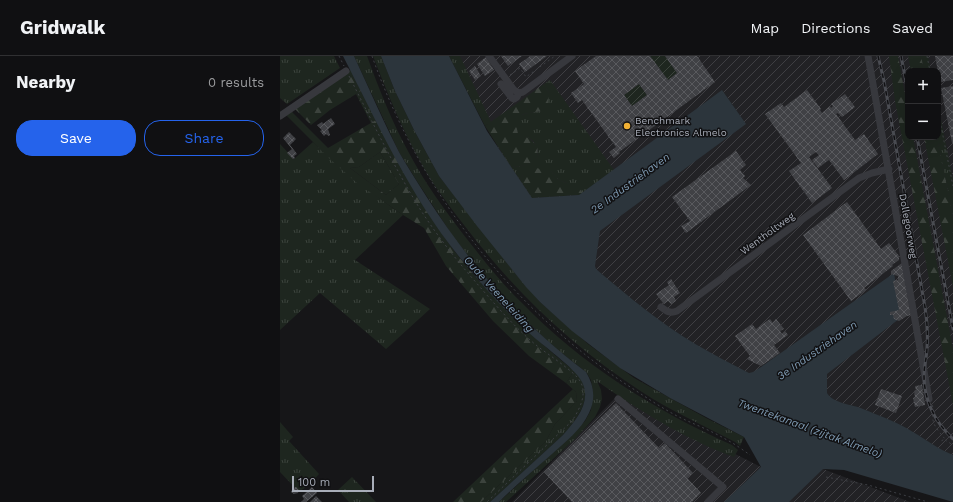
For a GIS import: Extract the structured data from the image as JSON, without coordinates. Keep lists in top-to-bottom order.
{
  "streets": {
    "street": ["Dollegoorweg", "Wentholtweg"]
  },
  "crossings": [
    ["Dollegoorweg", "Wentholtweg"]
  ],
  "water": [
    "2e Industriehaven",
    "Oude Veeneleiding",
    "3e Industriehaven",
    "Twentekanaal (zijtak Almelo)"
  ],
  "places": ["Benchmark Electronics Almelo"],
  "scale_bar": "100 m",
  "page": {
    "header": "Gridwalk",
    "nav": ["Map", "Directions", "Saved"],
    "heading": ["Nearby", "0 results"],
    "map_buttons": ["+", "−"],
    "buttons": ["Save", "Share"],
    "scale": "100 m"
  }
}
